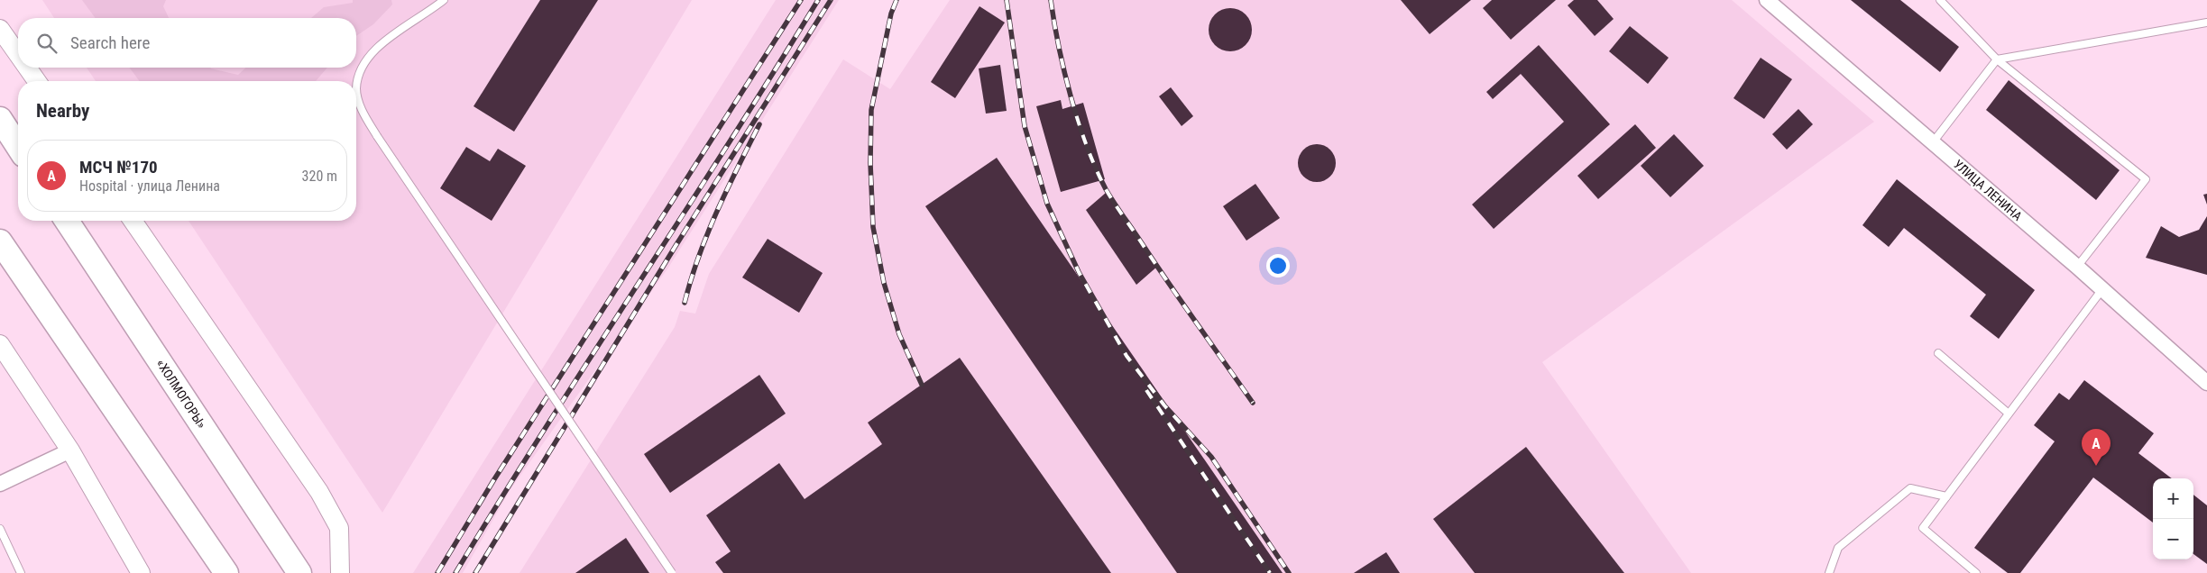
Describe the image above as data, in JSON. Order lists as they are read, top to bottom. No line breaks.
{"streets":{"highway":["«ХОЛМОГОРЫ»"],"street":["УЛИЦА ЛЕНИНА"]},"page":{"search":"Search here","heading":"Nearby","list":[{"mark":"A","name":"МСЧ №170","note":"Hospital · улица Ленина","value":"320 m"}],"pins":"A","map_buttons":["+","−"]}}
